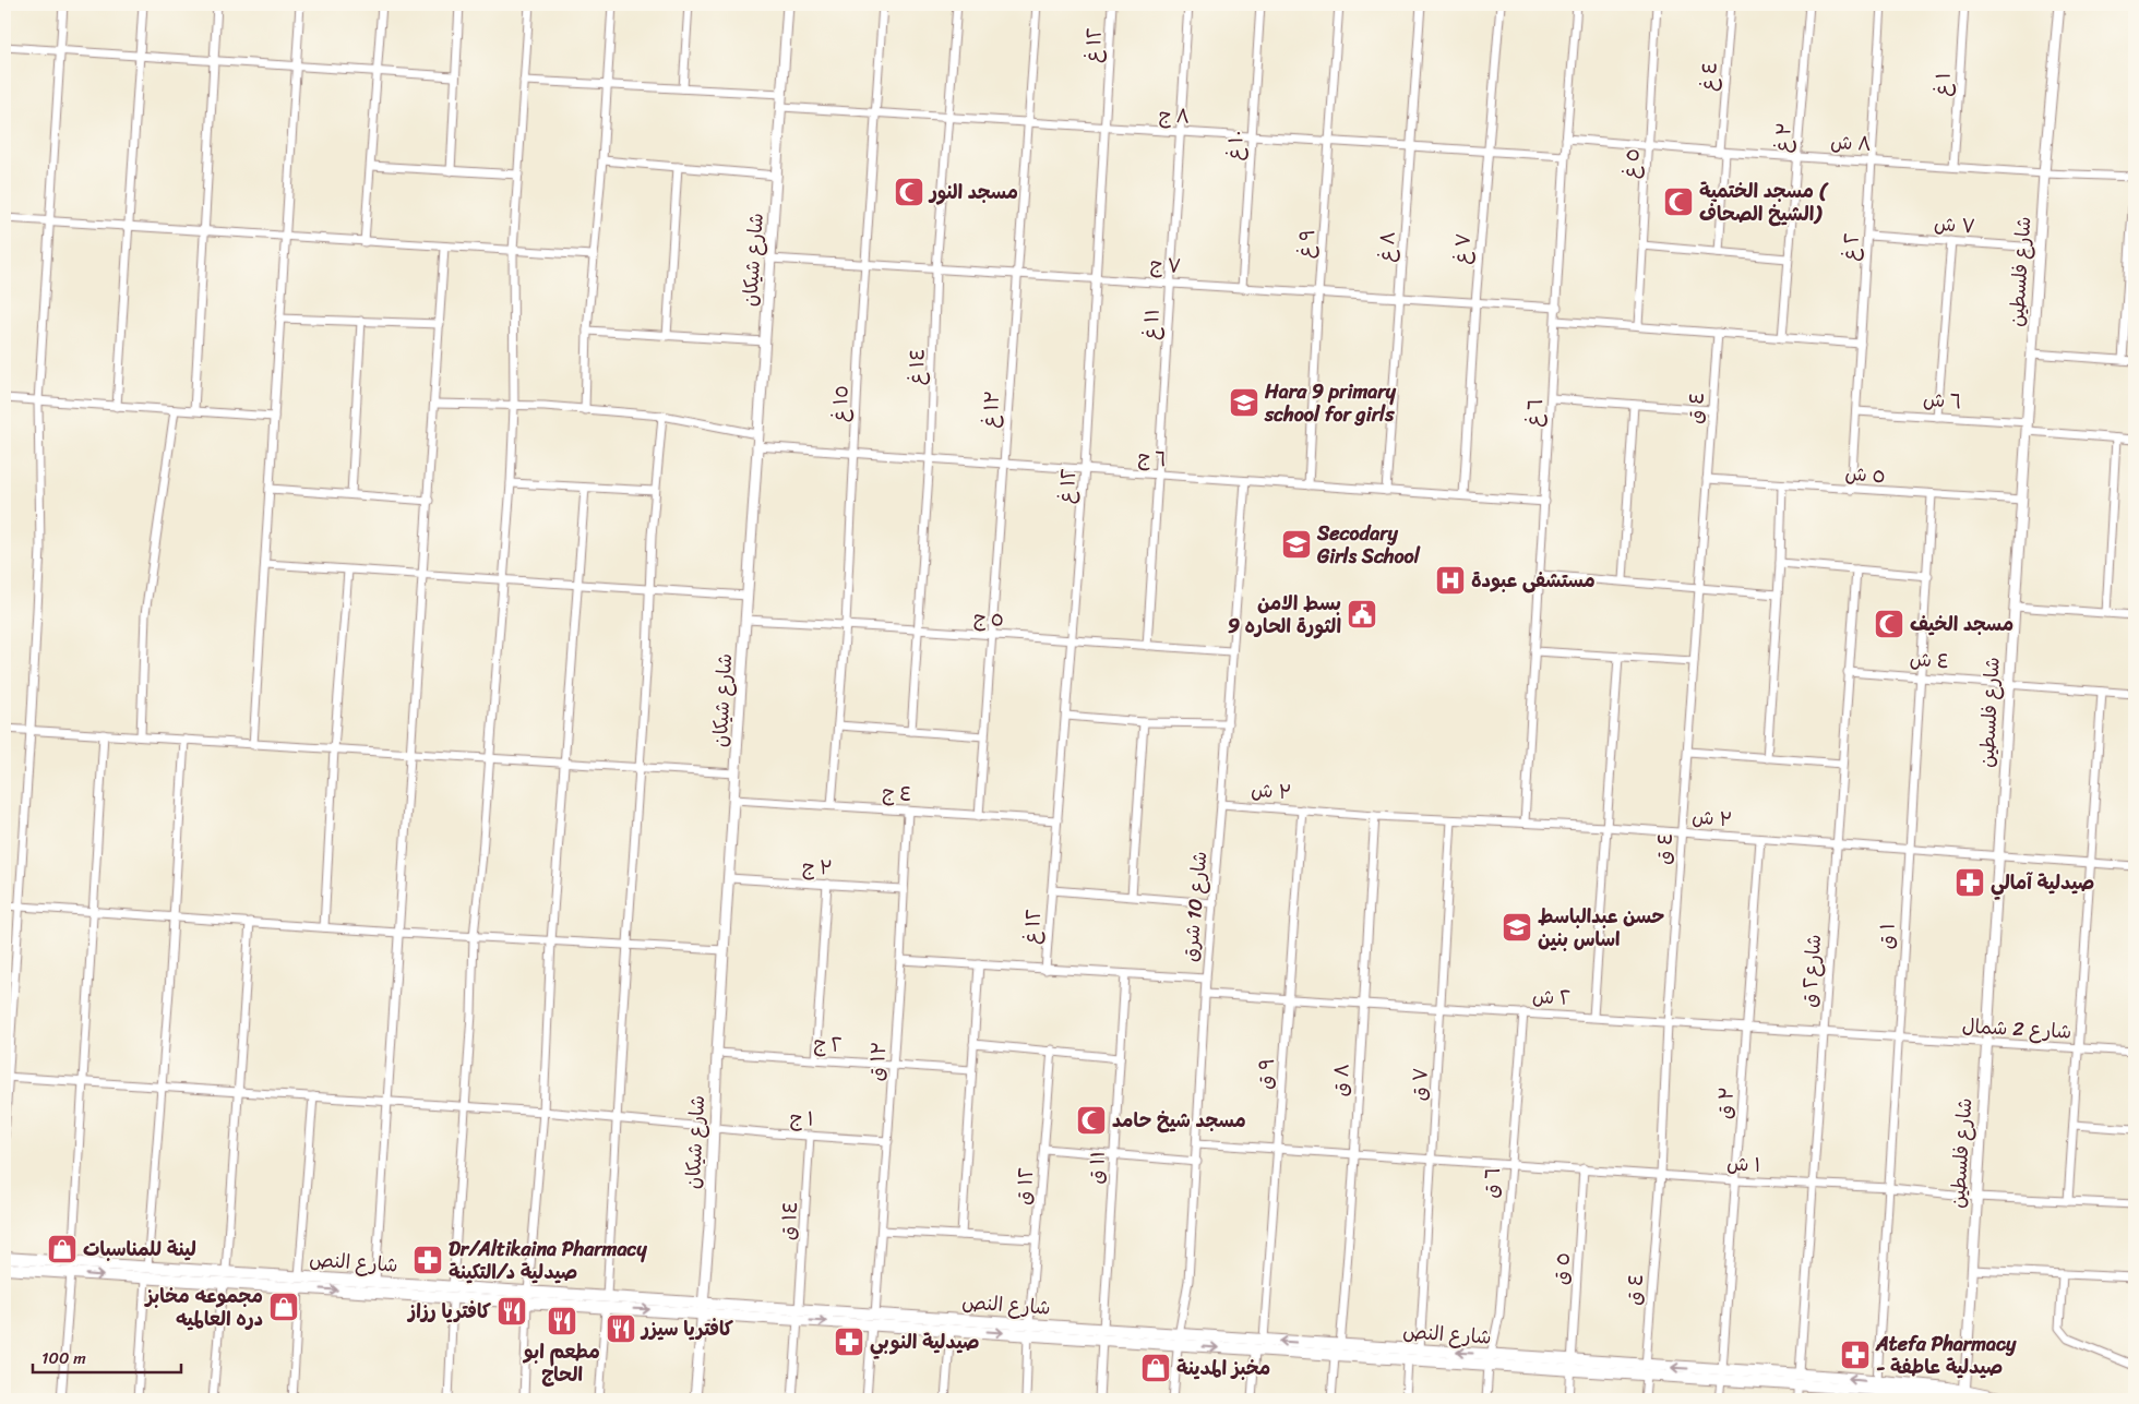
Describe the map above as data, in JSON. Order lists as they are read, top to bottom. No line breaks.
{"streets":{"main road":["شارع النص"],"street":["١٢ غ","٤ غ","١ غ","٨ ج","٣ غ","٨ ش","١٠ غ","٥ غ","٧ ش","٩ غ","٨ غ","٢ غ","٧ غ","شارع شيكان","٧ ج","شارع فلسطين","١١ غ","١٤ غ","٦ ش","١٥ غ","٤ ق","١٣ غ","٦ غ","٦ ج","٥ ش","٥ ج","٤ ش","٣ ش","٤ ج","٣ ج","شارع 10 شرق","١ ق","شارع٢ ق","٢ ش","شارع 2 شمال","٢ ج","١٣ ق","٩ ق","٨ ق","٧ ق","٣ ق","١ ج","١ ش","١١ ق","٦ ق","١٢ ق","١٤ ق","٥ ق"]},"crossings":[["١٢ غ","٨ ج"],["١٢ غ","٧ ج"],["١٢ غ","٦ ج"],["١٢ غ","٥ ج"],["١٢ غ","٤ ج"],["٤ غ","٨ ش"],["١ غ","٨ ش"],["٨ ج","١٠ غ"],["٨ ج","٩ غ"],["٨ ج","٨ غ"],["٨ ج","٧ غ"],["٨ ج","شارع شيكان"],["٨ ج","١١ غ"],["٨ ج","١٤ غ"],["٨ ج","١٥ غ"],["٨ ج","١٣ غ"],["٨ ج","٦ غ"],["٣ غ","٨ ش"],["٨ ش","٥ غ"],["٨ ش","٢ غ"],["٨ ش","شارع فلسطين"],["٨ ش","٦ غ"],["١٠ غ","٧ ج"],["٧ ش","٢ غ"],["٧ ش","شارع فلسطين"],["٩ غ","٧ ج"],["٩ غ","٦ ج"],["٨ غ","٧ ج"],["٨ غ","٦ ج"],["٢ غ","٦ ش"],["٢ غ","٥ ش"],["٧ غ","٧ ج"],["٧ غ","٦ ج"],["شارع شيكان","٧ ج"],["شارع شيكان","٦ ج"],["شارع شيكان","٥ ج"],["شارع شيكان","٤ ج"],["شارع شيكان","٣ ج"],["شارع شيكان","٢ ج"],["شارع شيكان","١ ج"],["شارع شيكان","شارع النص"],["٧ ج","١١ غ"],["٧ ج","١٤ غ"],["٧ ج","١٥ غ"],["٧ ج","١٣ غ"],["٧ ج","٦ غ"],["شارع فلسطين","٦ ش"],["شارع فلسطين","٥ ش"],["شارع فلسطين","٤ ش"],["شارع فلسطين","٣ ش"],["شارع فلسطين","شارع 2 شمال"],["شارع فلسطين","١ ش"],["شارع فلسطين","شارع النص"],["١١ غ","٦ ج"],["١١ غ","٥ ج"],["١٤ غ","٦ ج"],["١٤ غ","٥ ج"],["١٥ غ","٦ ج"],["١٥ غ","٥ ج"],["١٥ غ","٤ ج"],["٤ ق","٥ ش"],["٤ ق","٣ ش"],["٤ ق","٢ ش"],["٤ ق","١ ش"],["٤ ق","شارع النص"],["١٣ غ","٦ ج"],["١٣ غ","٥ ج"],["١٣ غ","٤ ج"],["٦ غ","٦ ج"],["٦ غ","٣ ش"],["٦ ج","شارع 10 شرق"],["٥ ش","١ ق"],["٥ ج","شارع 10 شرق"],["٤ ش","١ ق"],["٤ ش","شارع٢ ق"],["٣ ش","شارع 10 شرق"],["٣ ش","١ ق"],["٣ ش","شارع٢ ق"],["٣ ش","٩ ق"],["٣ ش","٨ ق"],["٣ ش","٧ ق"],["٣ ش","٣ ق"],["٤ ج","١٣ ق"],["٣ ج","١٣ ق"],["شارع 10 شرق","٢ ش"],["شارع 10 شرق","١ ش"],["شارع 10 شرق","شارع النص"],["١ ق","٢ ش"],["١ ق","شارع 2 شمال"],["١ ق","١ ش"],["١ ق","شارع النص"],["شارع٢ ق","٢ ش"],["شارع٢ ق","١ ش"],["شارع٢ ق","شارع النص"],["٢ ش","شارع 2 شمال"],["٢ ش","٩ ق"],["٢ ش","٨ ق"],["٢ ش","٧ ق"],["٢ ش","٣ ق"],["٢ ش","٦ ق"],["٢ ج","١٣ ق"],["١٣ ق","١ ج"],["١٣ ق","شارع النص"],["٩ ق","١ ش"],["٩ ق","شارع النص"],["٨ ق","١ ش"],["٨ ق","شارع النص"],["٧ ق","١ ش"],["٧ ق","شارع النص"],["٣ ق","١ ش"],["٣ ق","شارع النص"],["١ ج","١٤ ق"],["١ ش","٦ ق"],["١ ش","٥ ق"],["١١ ق","شارع النص"],["٦ ق","شارع النص"],["١٢ ق","شارع النص"],["١٤ ق","شارع النص"],["شارع النص","٥ ق"]],"places":{"mosque":["مسجد النور","مسجد الختمية ( الشيخ الصحاف)","مسجد الخيف","مسجد شيخ حامد"],"school or university":["Hara 9 primary school for girls","Secodary Girls School","حسن عبدالباسط اساس بنين"],"hospital":["مستشفى عبودة"],"public building":["بسط الامن الثورة الحاره 9"],"pharmacy":["صيدلية آمالي","Dr/Altikaina Pharmacy صيدلية د/التكينة","صيدلية النوبي","Atefa Pharmacy - صيدلية عاطفة"],"shop":["لينة للمناسبات","مجموعه مخابز دره العالميه","مخبز المدينة"],"restaurant":["كافتريا رزاز","مطعم ابو الحاج","كافتريا سيزر"]},"scale_bar":"100 m"}
